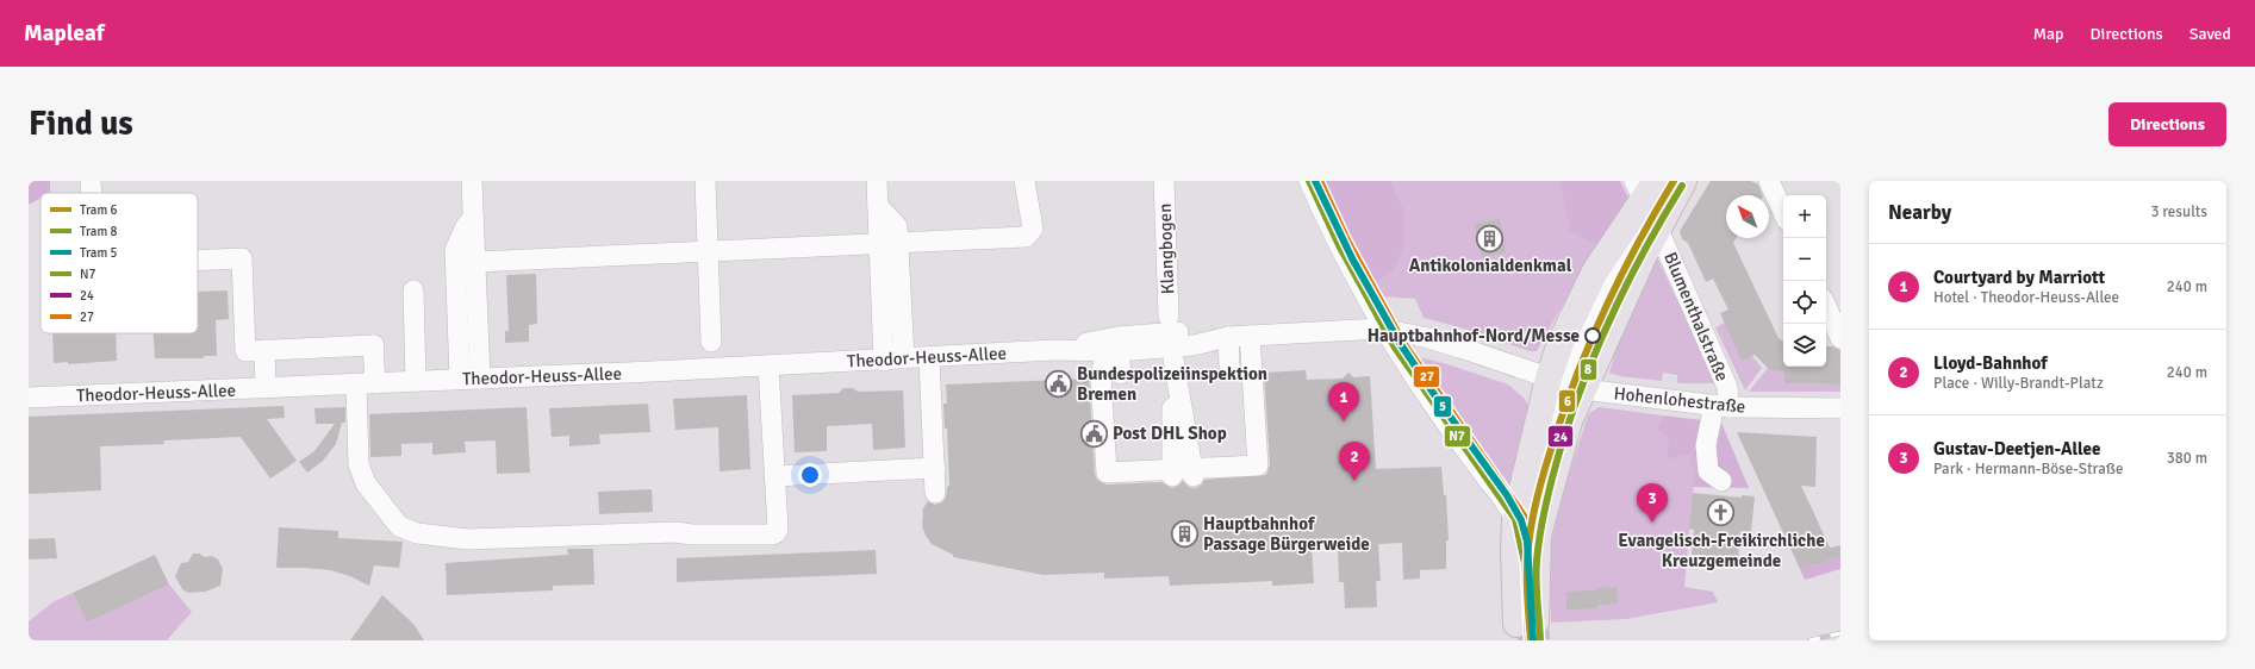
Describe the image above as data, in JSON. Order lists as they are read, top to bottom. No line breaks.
{"streets":{"street":["Klangbogen","Blumenthalstraße","Theodor-Heuss-Allee","Hohenlohestraße"]},"crossings":[["Blumenthalstraße","Hohenlohestraße"],["Theodor-Heuss-Allee","Hohenlohestraße"]],"places":{"building":["Antikolonialdenkmal","Hauptbahnhof Passage Bürgerweide"],"other":["Hauptbahnhof-Nord/Messe"],"public building":["Bundespolizeiinspektion Bremen","Post DHL Shop"],"church":["Evangelisch-Freikirchliche Kreuzgemeinde"]},"lines":["tram line 6","tram line 5","transit line N7","transit line 27","tram line 8","transit line 24"],"legend":["Tram 6","Tram 8","Tram 5","N7","24","27"],"north":"top left","page":{"header":"Mapleaf","nav":["Map","Directions","Saved"],"buttons":"Directions","title":"Find us","heading":["Nearby","3 results"],"map_buttons":["+","−"],"list":[{"mark":"1","name":"Courtyard by Marriott","note":"Hotel · Theodor-Heuss-Allee","value":"240 m"},{"mark":"2","name":"Lloyd-Bahnhof","note":"Place · Willy-Brandt-Platz","value":"240 m"},{"mark":"3","name":"Gustav-Deetjen-Allee","note":"Park · Hermann-Böse-Straße","value":"380 m"}],"pins":["1","2","3"]}}
